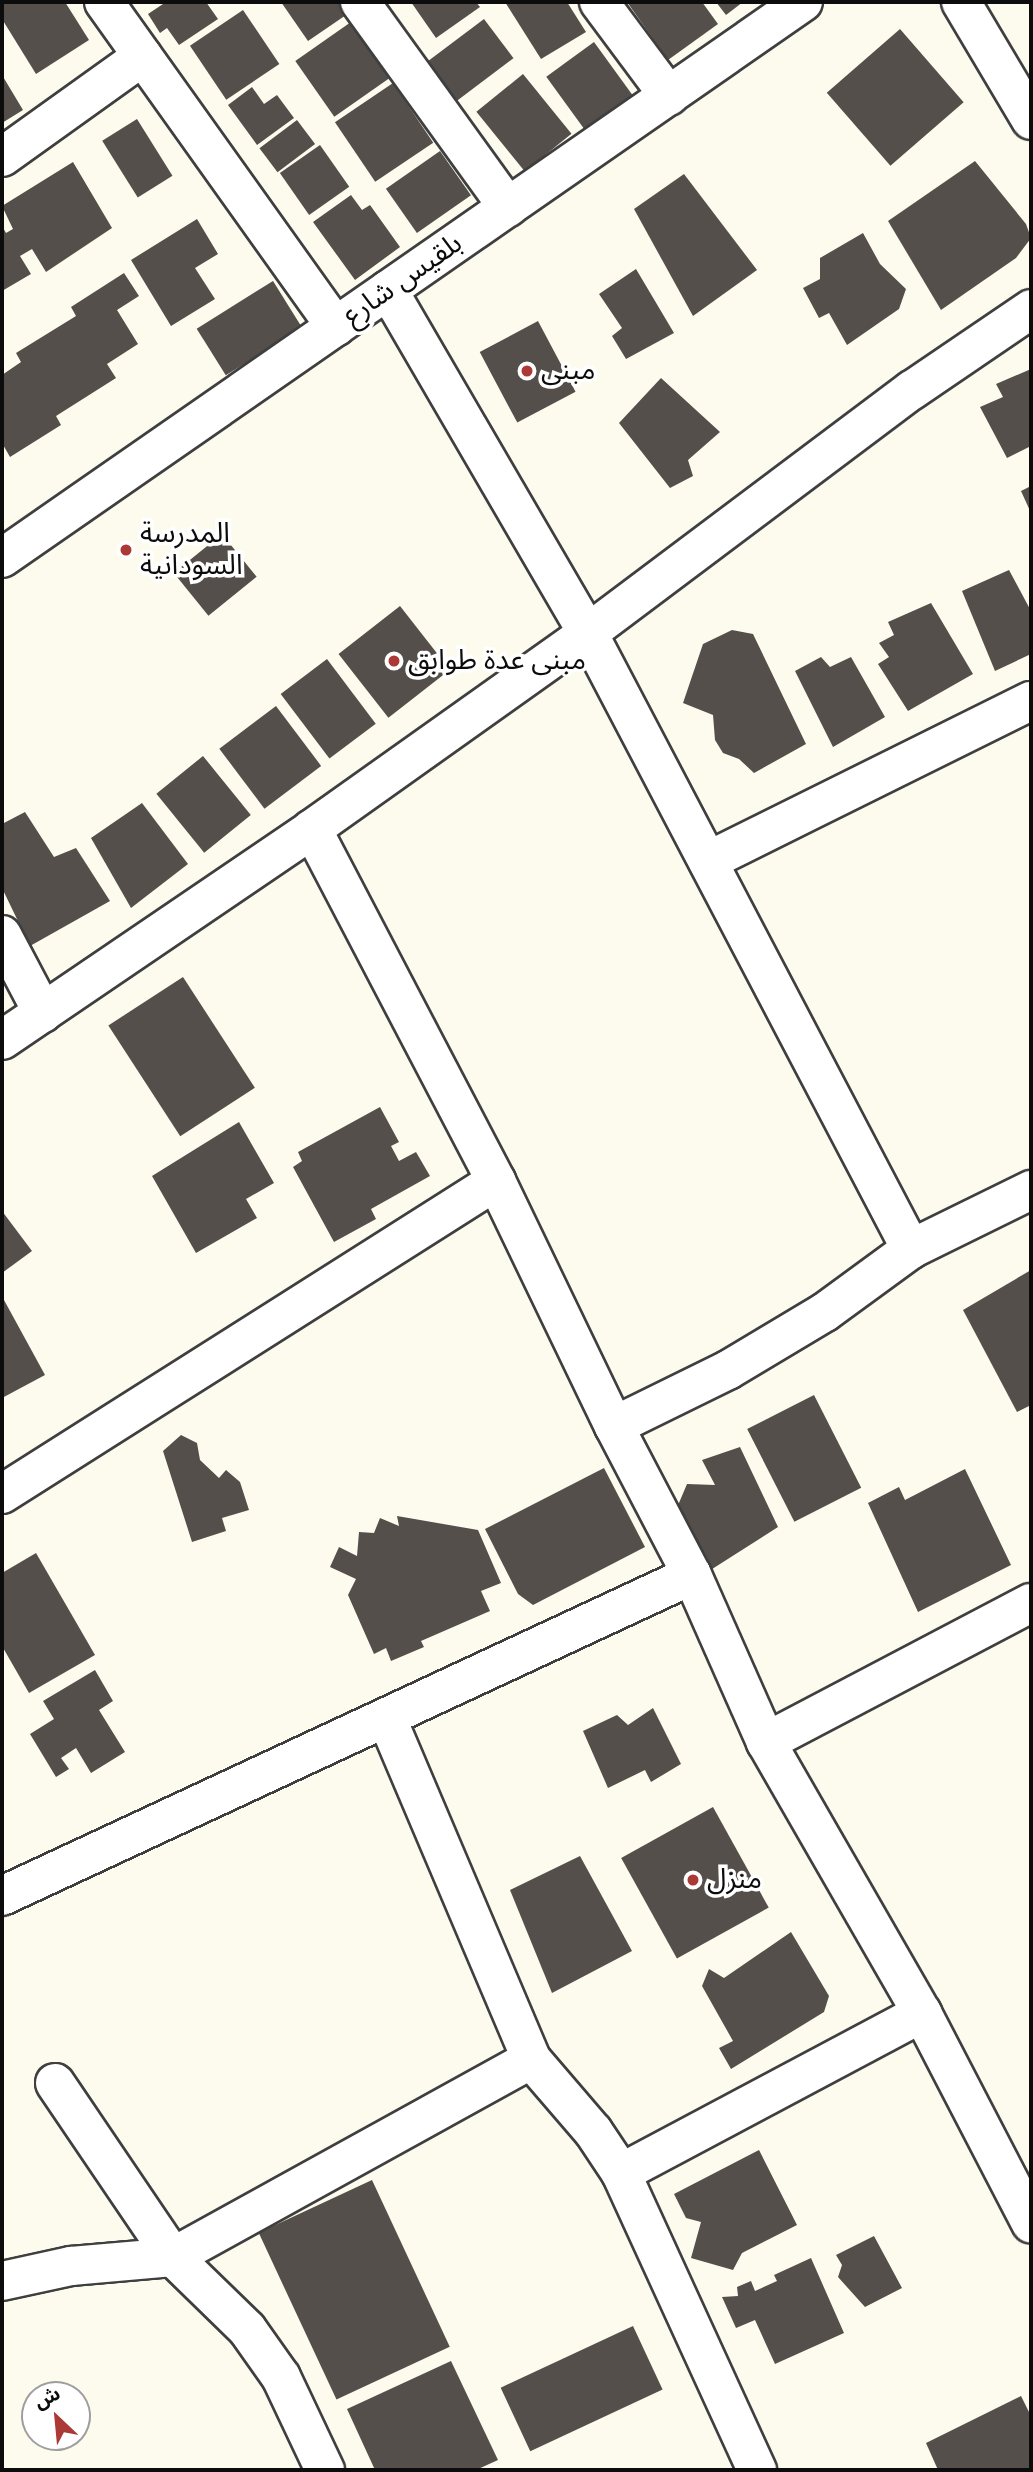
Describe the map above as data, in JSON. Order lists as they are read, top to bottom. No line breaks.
{"streets":{"street":["بلقيس شارع"]},"places":["مبنى","المدرسة السودانية","مبنى عدة طوابق","منزل"],"north":"top left"}
